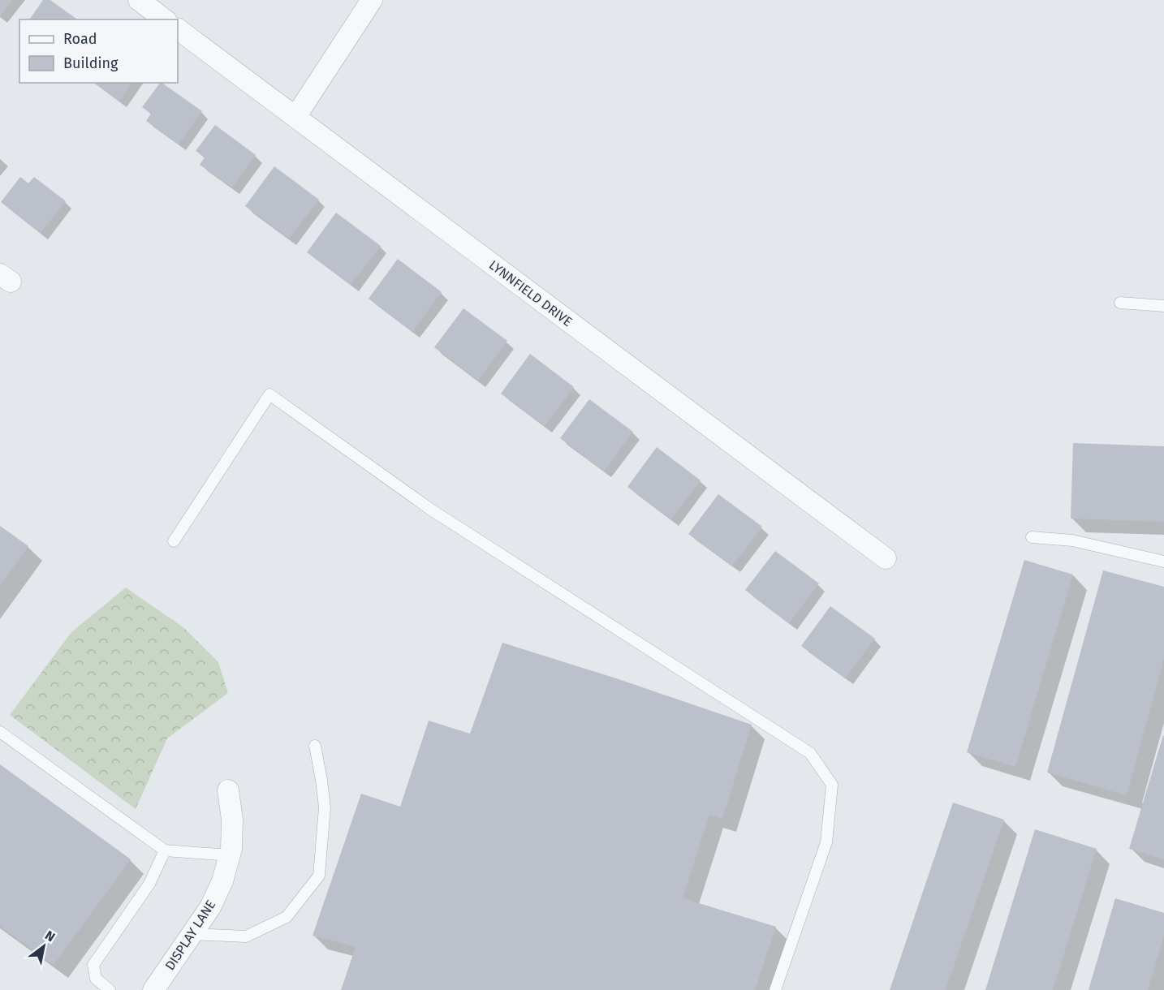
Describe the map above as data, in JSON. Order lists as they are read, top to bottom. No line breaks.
{"streets":{"street":["LYNNFIELD DRIVE","DISPLAY LANE"]},"legend":["Road","Building"],"north":"top right"}
